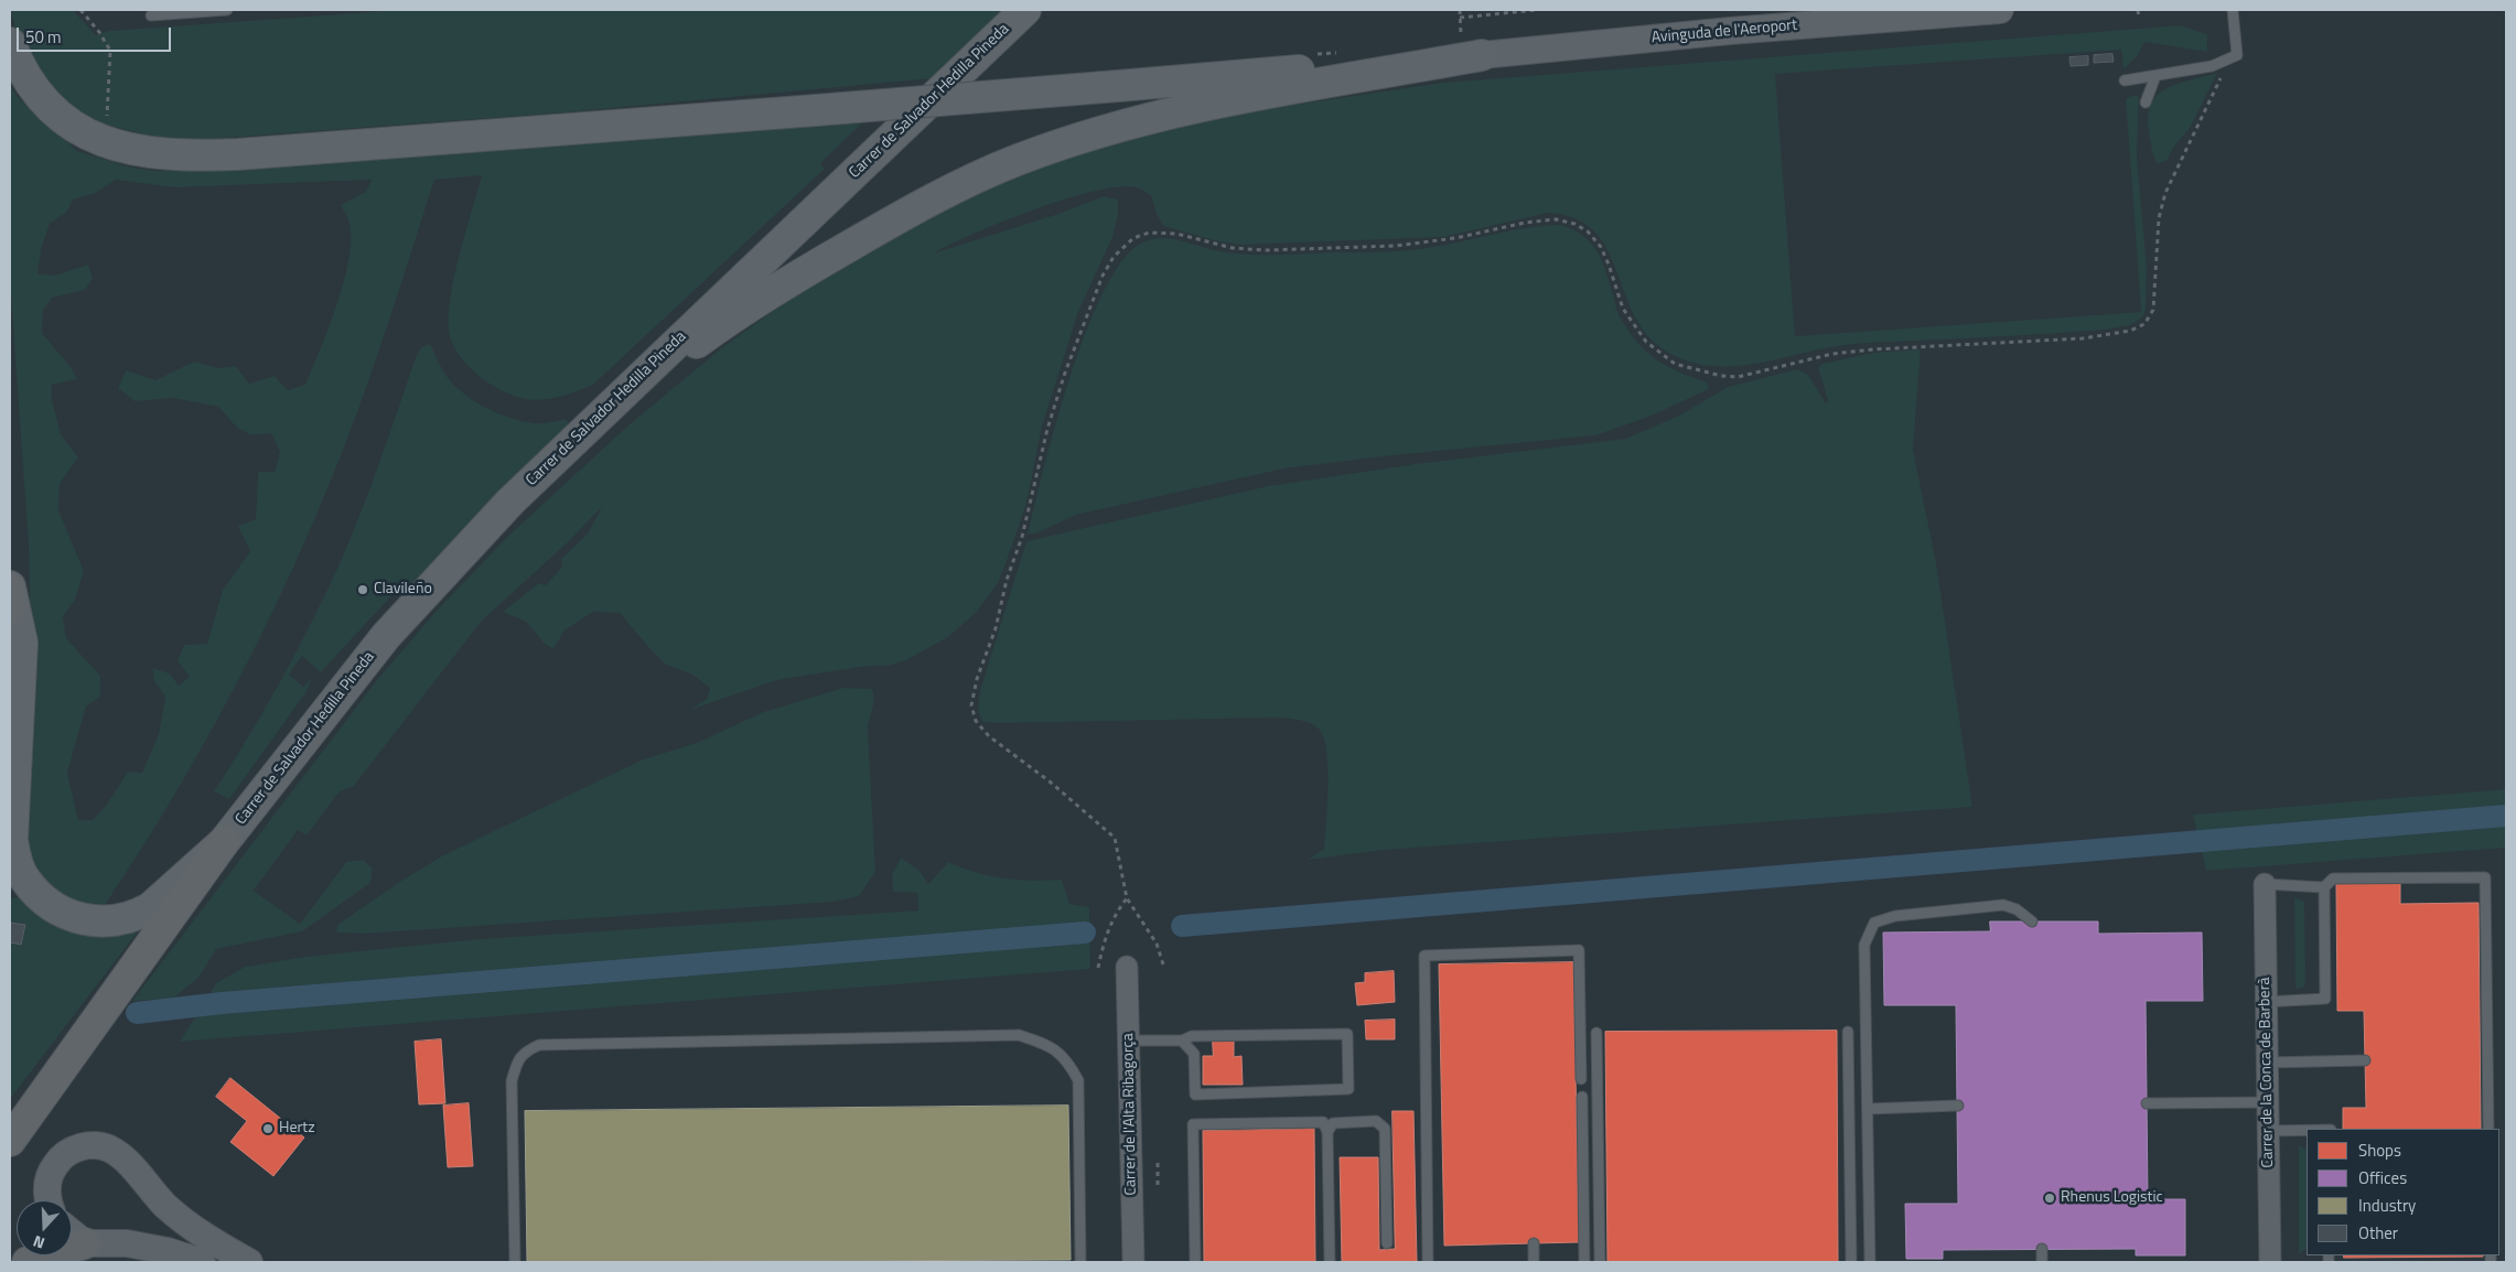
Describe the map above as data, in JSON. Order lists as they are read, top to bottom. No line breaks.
{"streets":{"main road":["Carrer de Salvador Hedilla Pineda"],"street":["Avinguda de l'Aeroport","Carrer de la Conca de Barberà","Carrer de l'Alta Ribagorça"]},"places":["Clavileño","Hertz","Rhenus Logistic"],"legend":["Shops","Offices","Industry","Other"],"scale_bar":"50 m","north":"bottom"}
